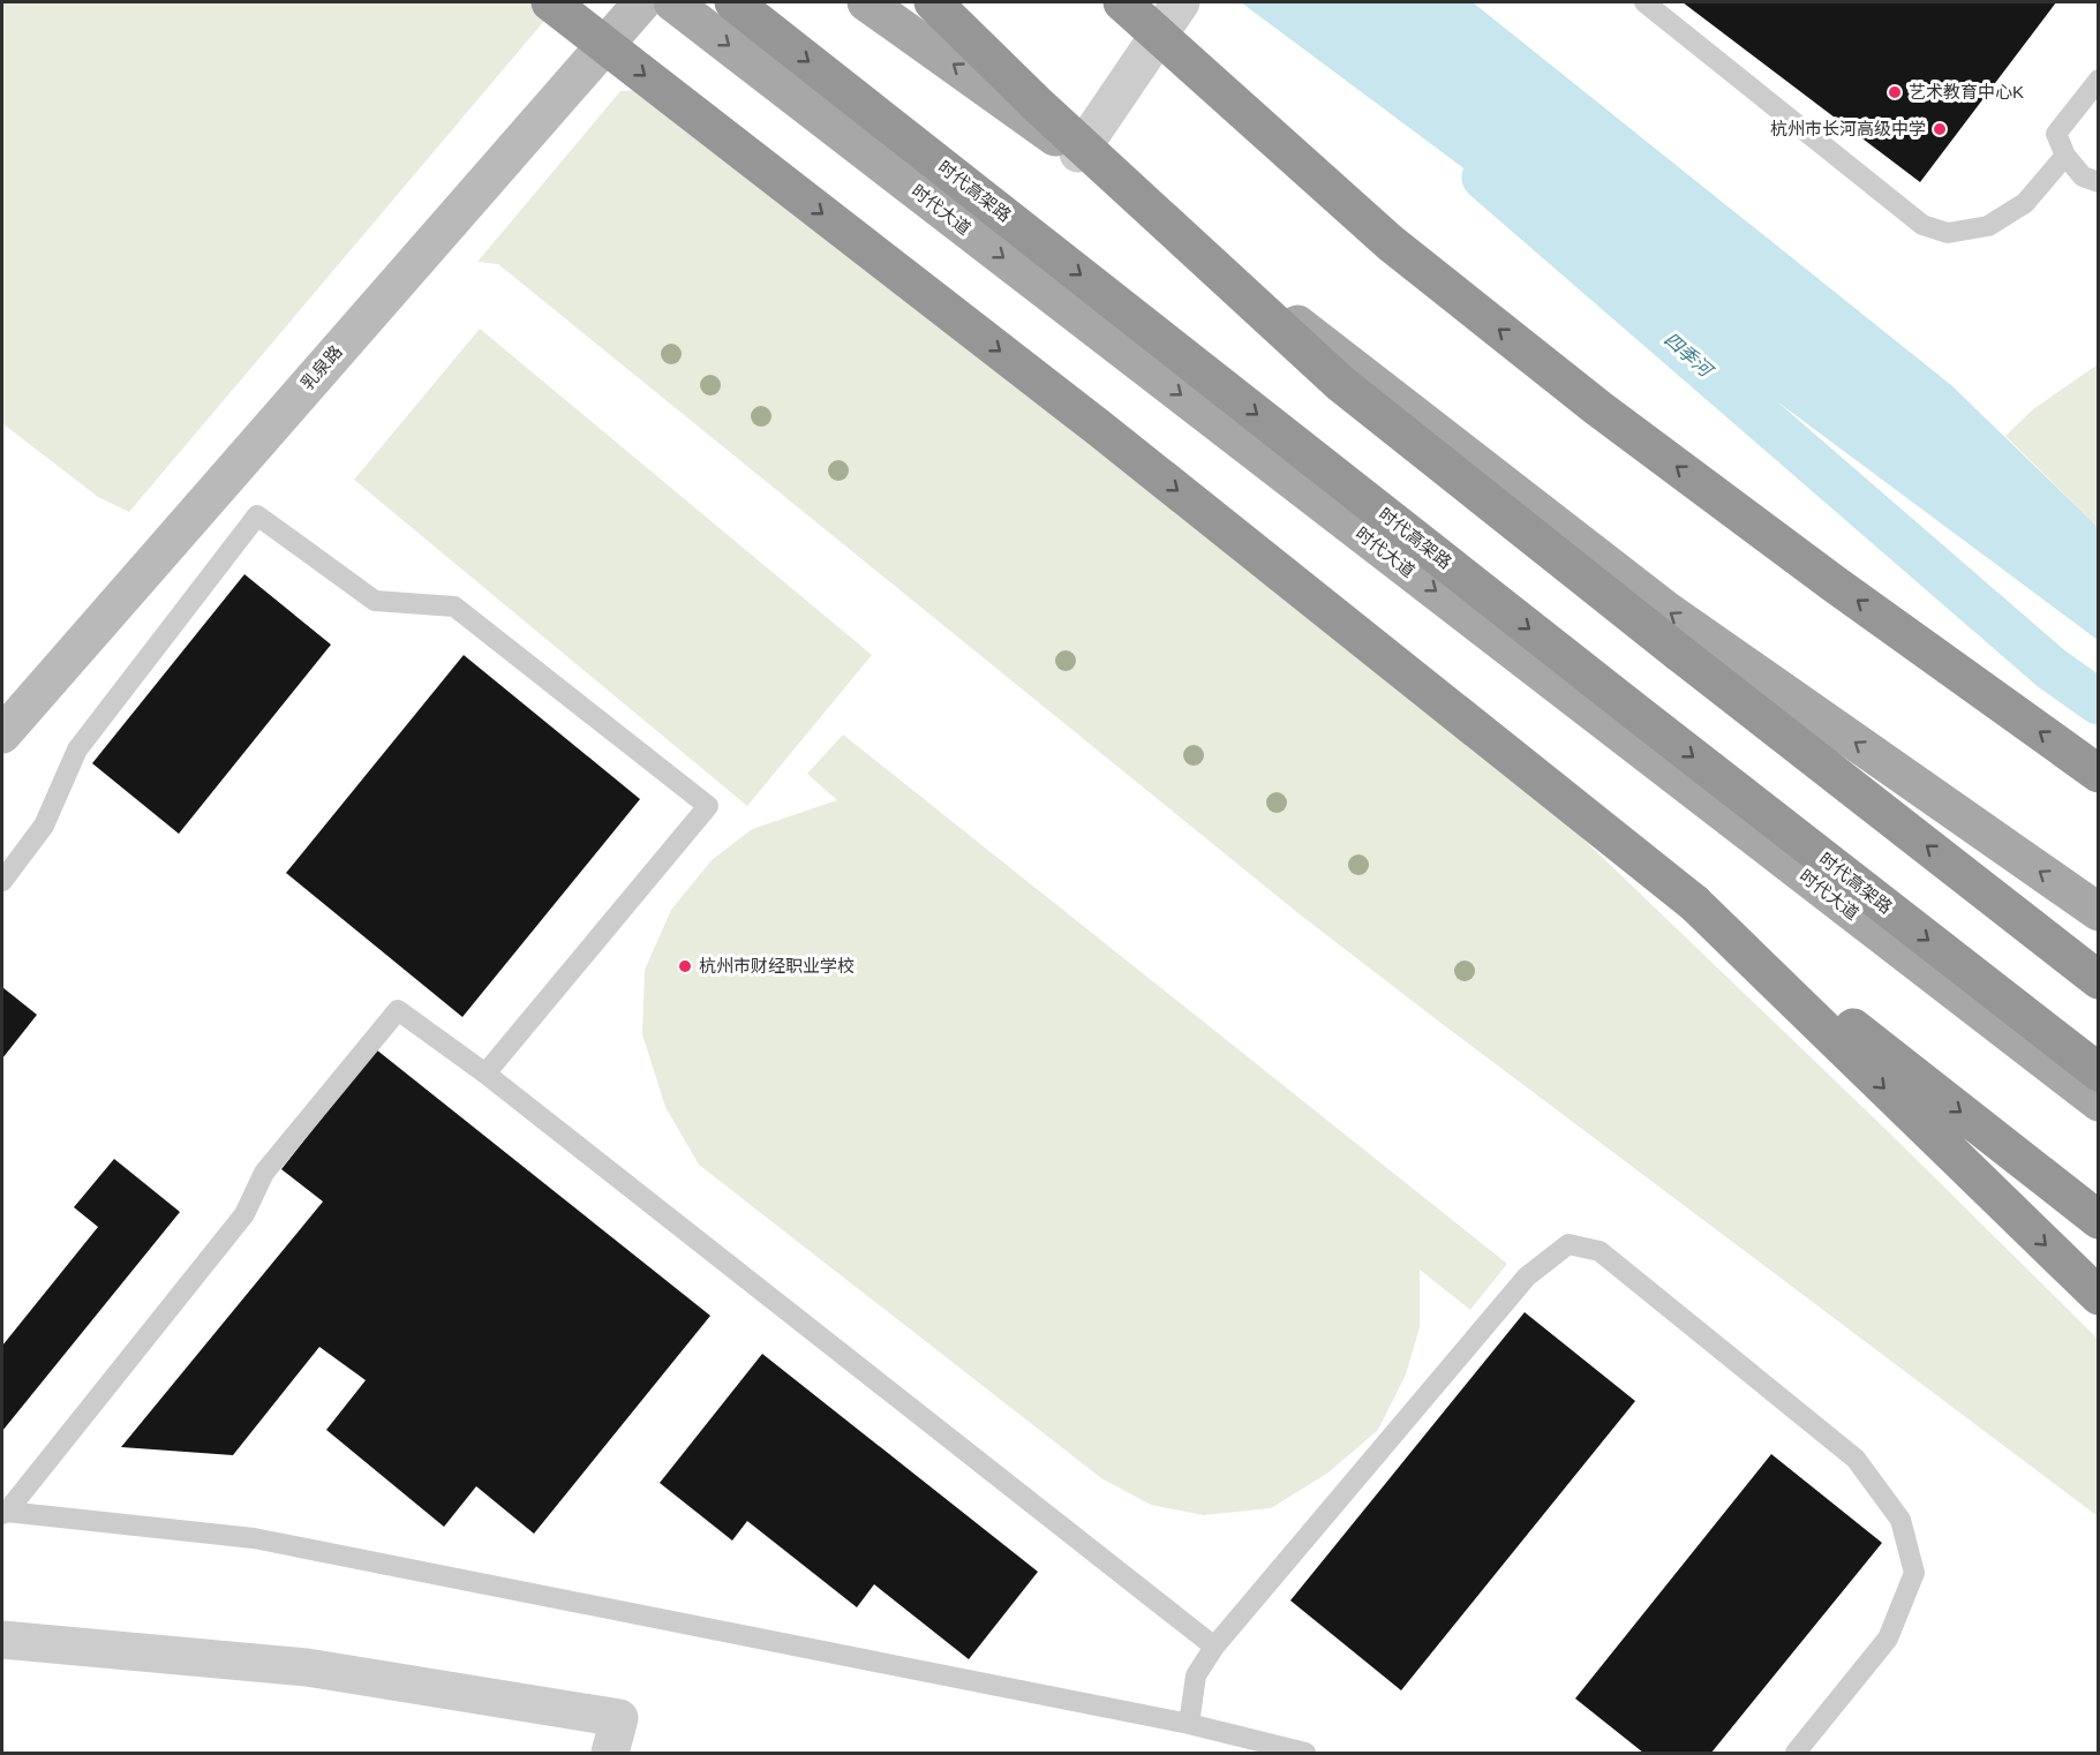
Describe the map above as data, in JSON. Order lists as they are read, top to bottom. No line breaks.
{"streets":{"highway":["时代高架路"],"main road":["时代大道"],"street":["乳泉路"]},"water":["四季河"],"places":["艺术教育中心K","杭州市长河高级中学","杭州市财经职业学校"]}
